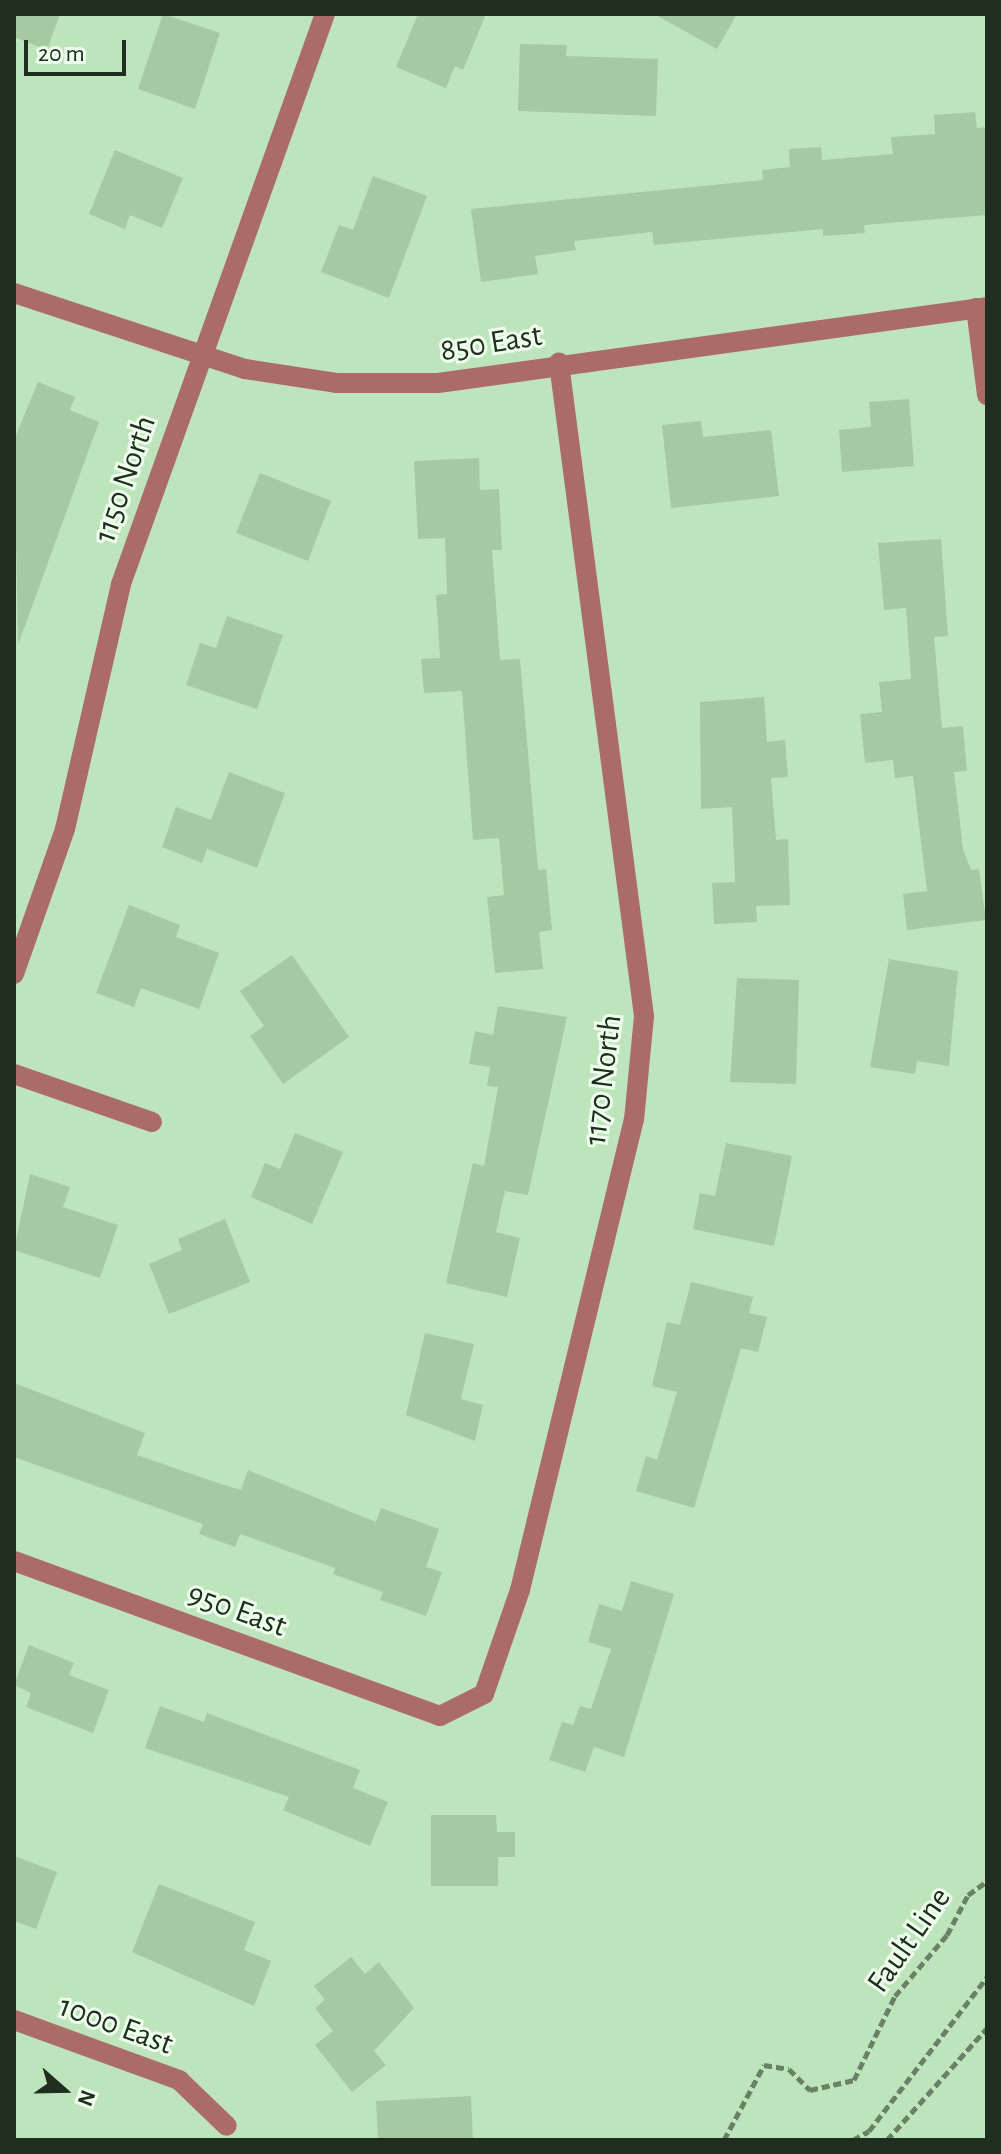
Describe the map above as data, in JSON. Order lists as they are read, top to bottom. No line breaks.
{"streets":{"street":["850 East","1150 North","1170 North","950 East","1000 East"],"path":["Fault Line"]},"crossings":[["850 East","1150 North"],["850 East","1170 North"],["1170 North","950 East"]],"scale_bar":"20 m","north":"right"}
